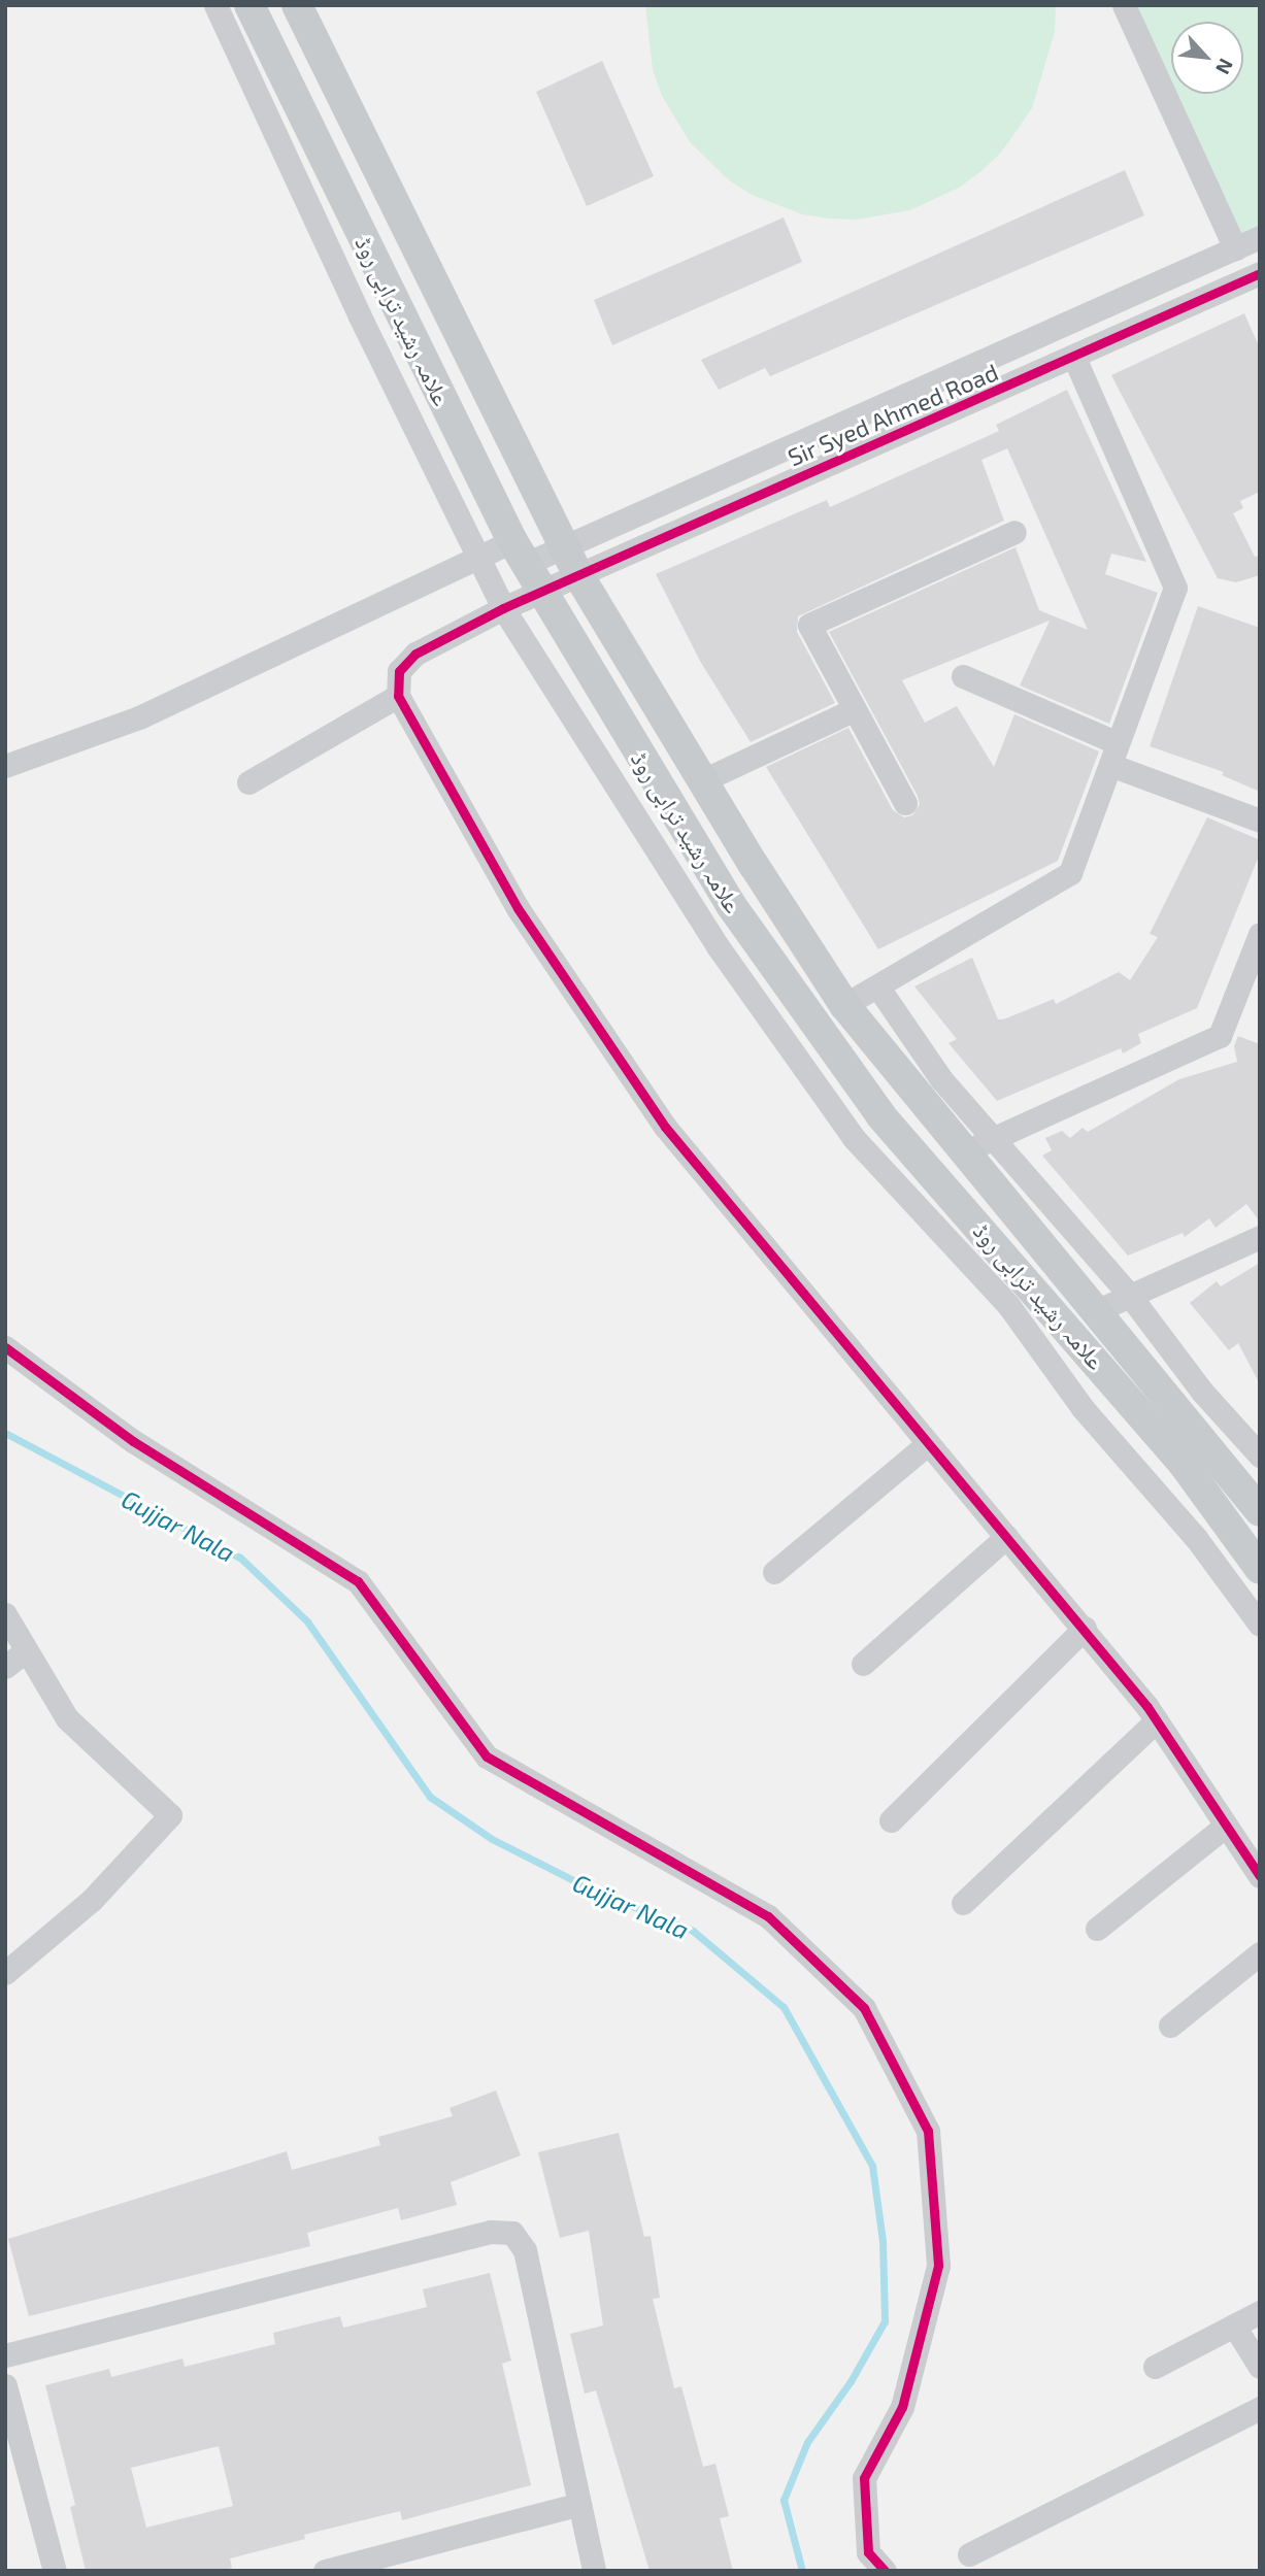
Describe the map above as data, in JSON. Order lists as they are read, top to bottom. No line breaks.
{"streets":{"main road":["علامہ رشید ترابی روڈ"],"street":["Sir Syed Ahmed Road"]},"crossings":[["علامہ رشید ترابی روڈ","Sir Syed Ahmed Road"]],"water":["Gujjar Nala"],"north":"bottom right"}
